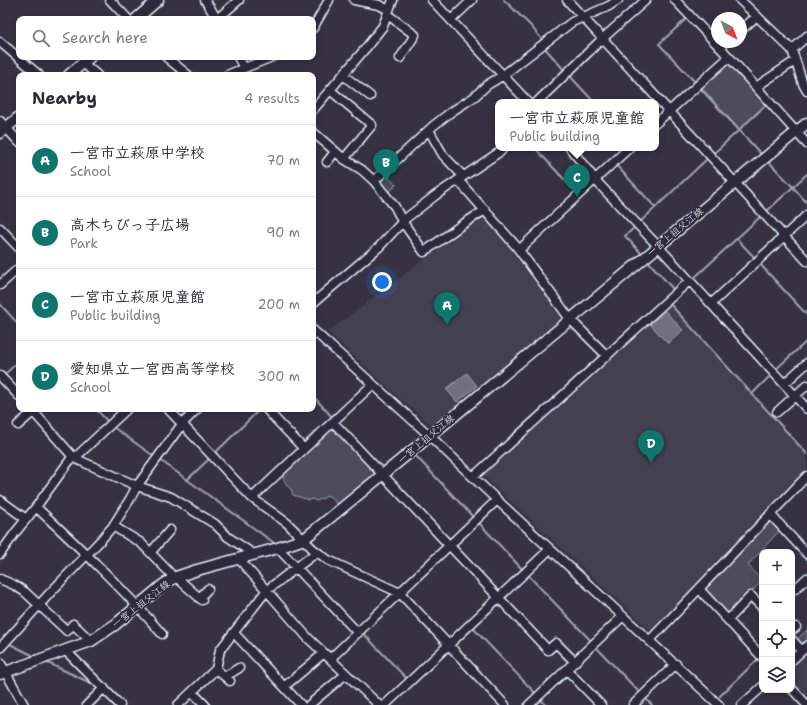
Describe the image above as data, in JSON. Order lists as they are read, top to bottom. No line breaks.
{"streets":{"main road":["一宮上祖父江線"]},"north":"bottom right","page":{"search":"Search here","heading":["Nearby","4 results"],"popup":["一宮市立萩原児童館","Public building"],"list":[{"mark":"A","name":"一宮市立萩原中学校","note":"School","value":"70 m"},{"mark":"B","name":"高木ちびっ子広場","note":"Park","value":"90 m"},{"mark":"C","name":"一宮市立萩原児童館","note":"Public building","value":"200 m"},{"mark":"D","name":"愛知県立一宮西高等学校","note":"School","value":"300 m"}],"pins":["B","C","A","D"],"map_buttons":["+","−"]}}
